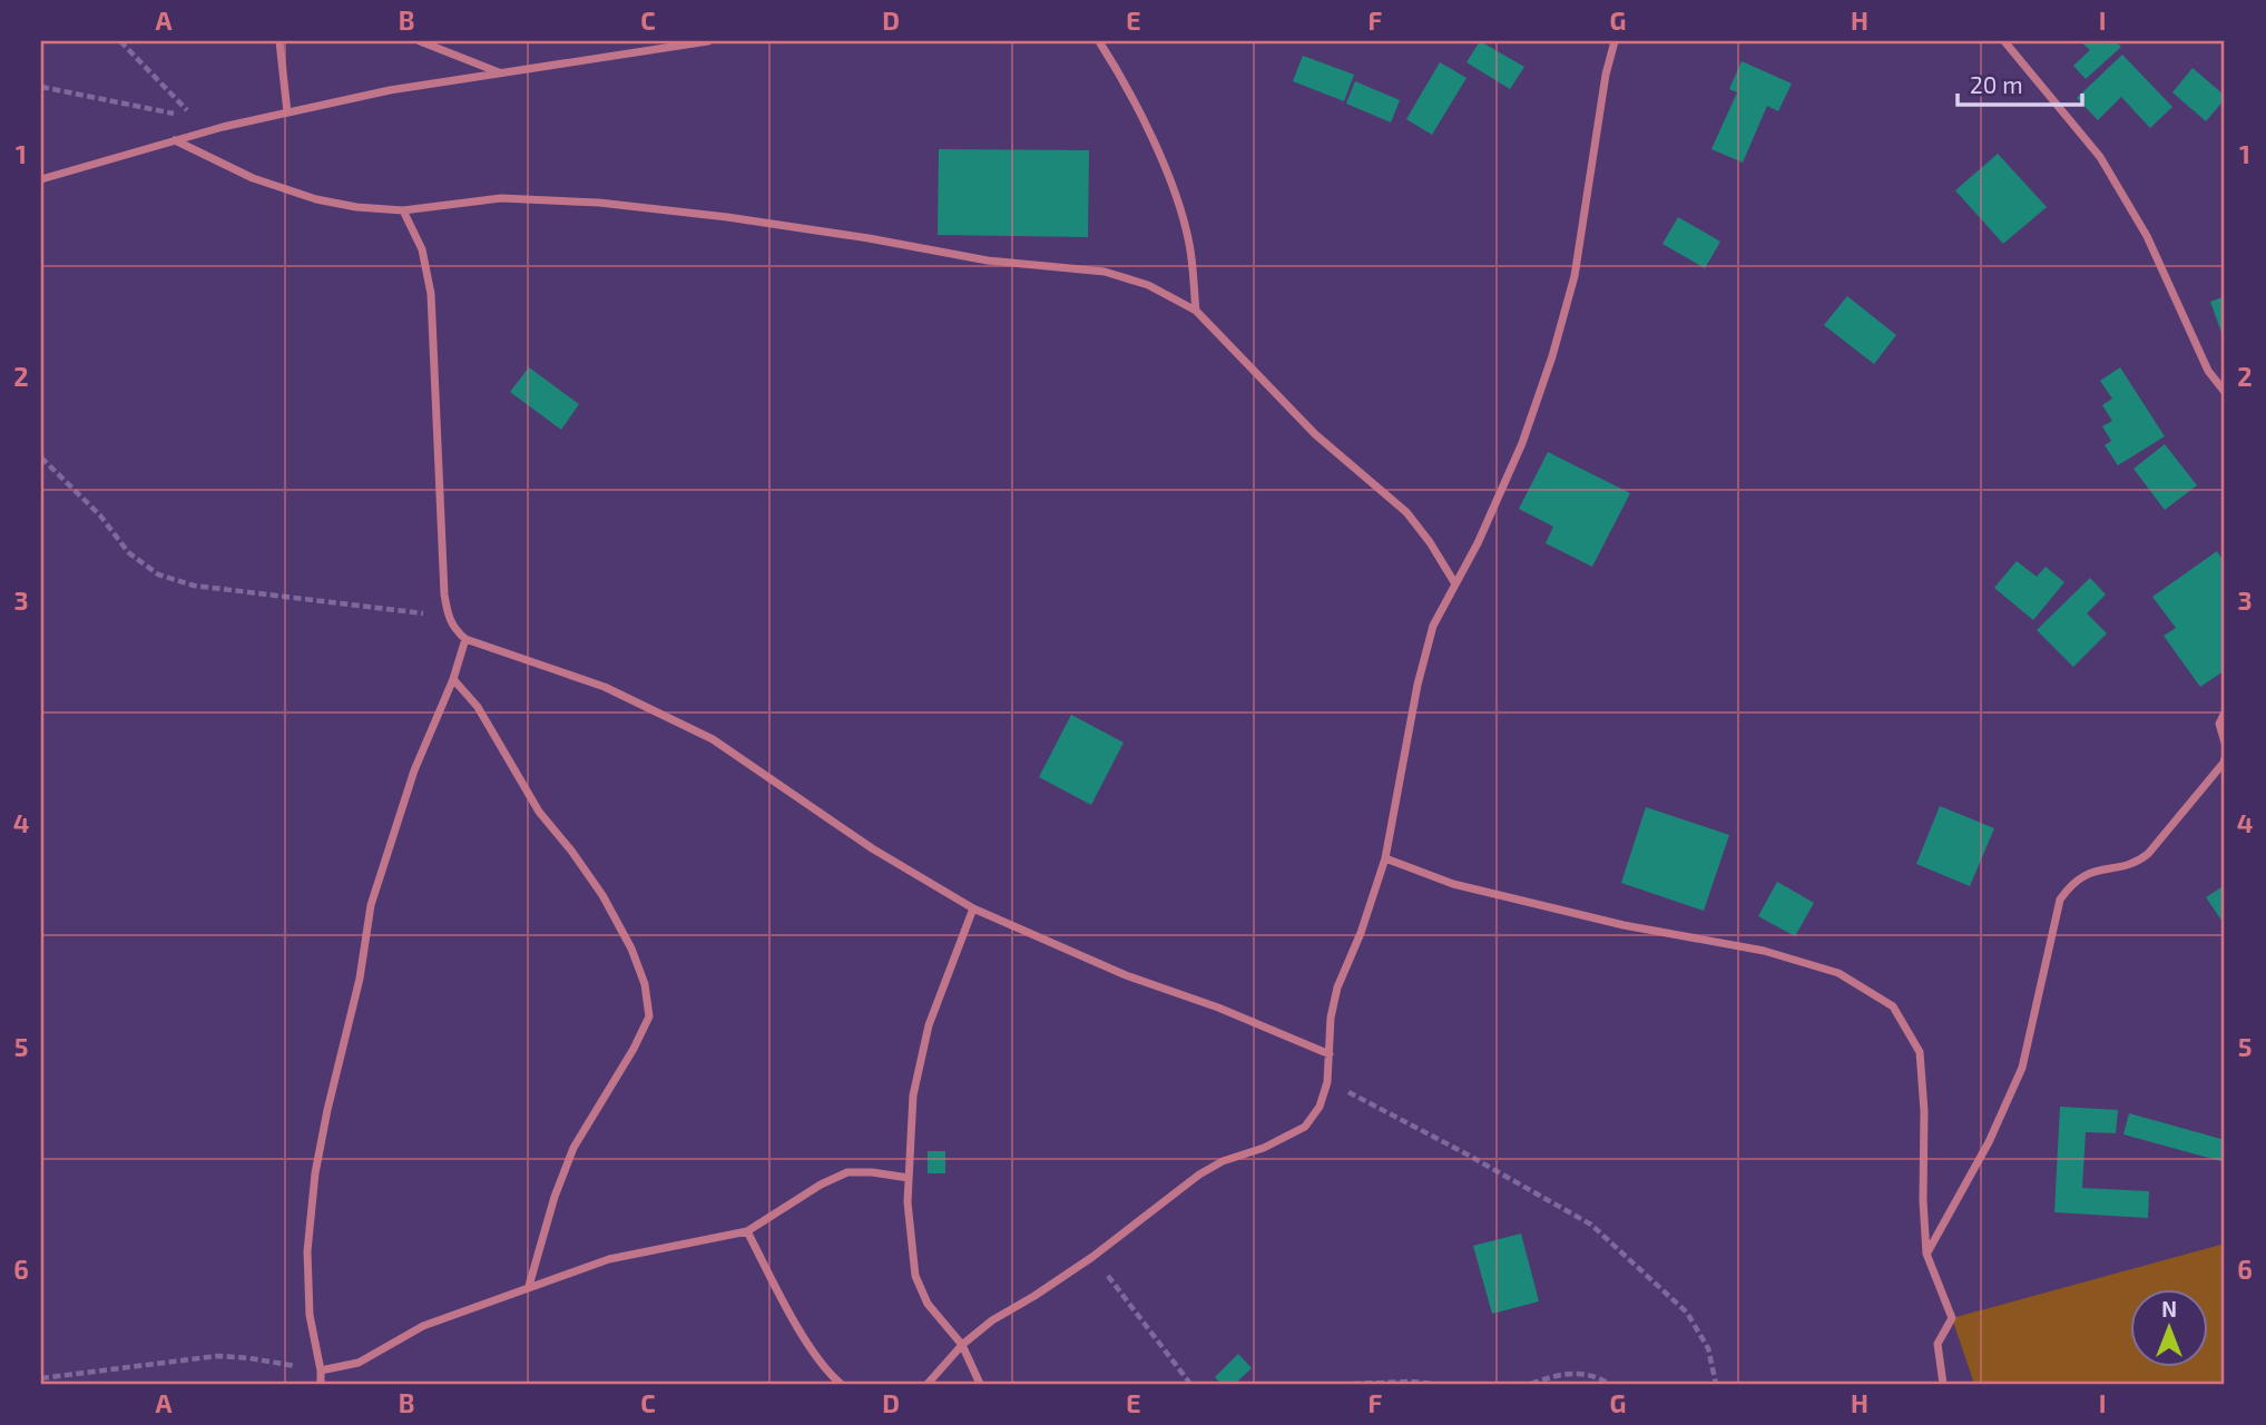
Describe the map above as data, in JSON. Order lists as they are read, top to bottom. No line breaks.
{"scale_bar":"20 m","north":"top","grid":{"columns":["A","B","C","D","E","F","G","H","I"],"rows":["1","2","3","4","5","6"]}}
